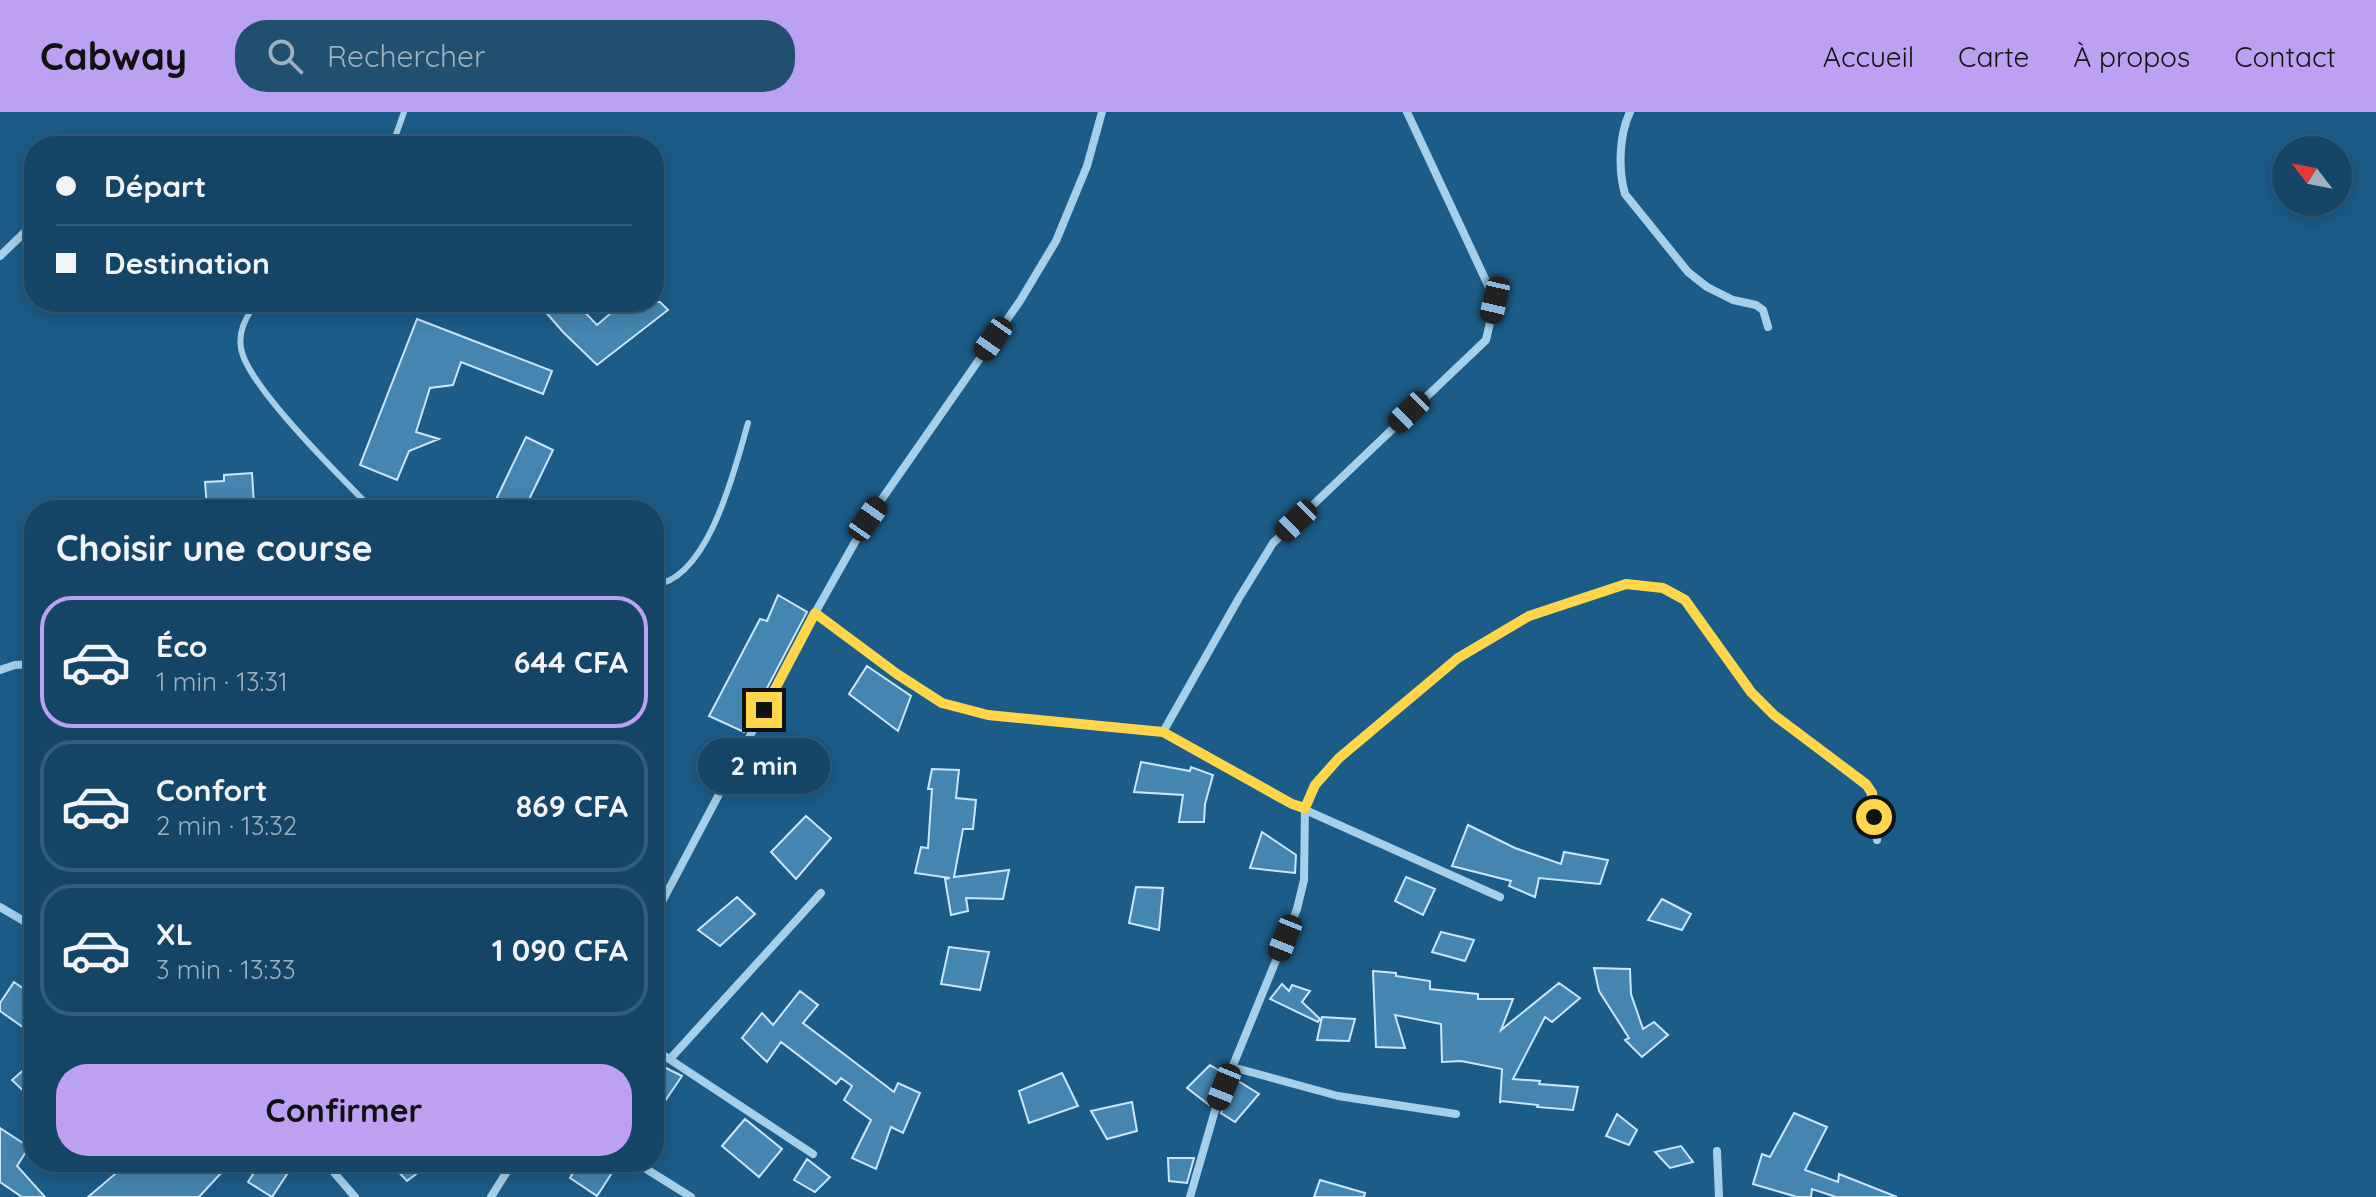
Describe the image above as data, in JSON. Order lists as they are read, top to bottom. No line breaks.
{"north":"top left","page":{"header":"Cabway","search":"Rechercher","nav":["Accueil","Carte","À propos","Contact"],"banner":["Départ","Destination"],"heading":"Choisir une course","list":[{"name":"Éco","note":"1 min · 13:31","value":"644 CFA"},{"name":"Confort","note":"2 min · 13:32","value":"869 CFA"},{"name":"XL","note":"3 min · 13:33","value":"1 090 CFA"}],"bubble":"2 min","buttons":"Confirmer"}}
